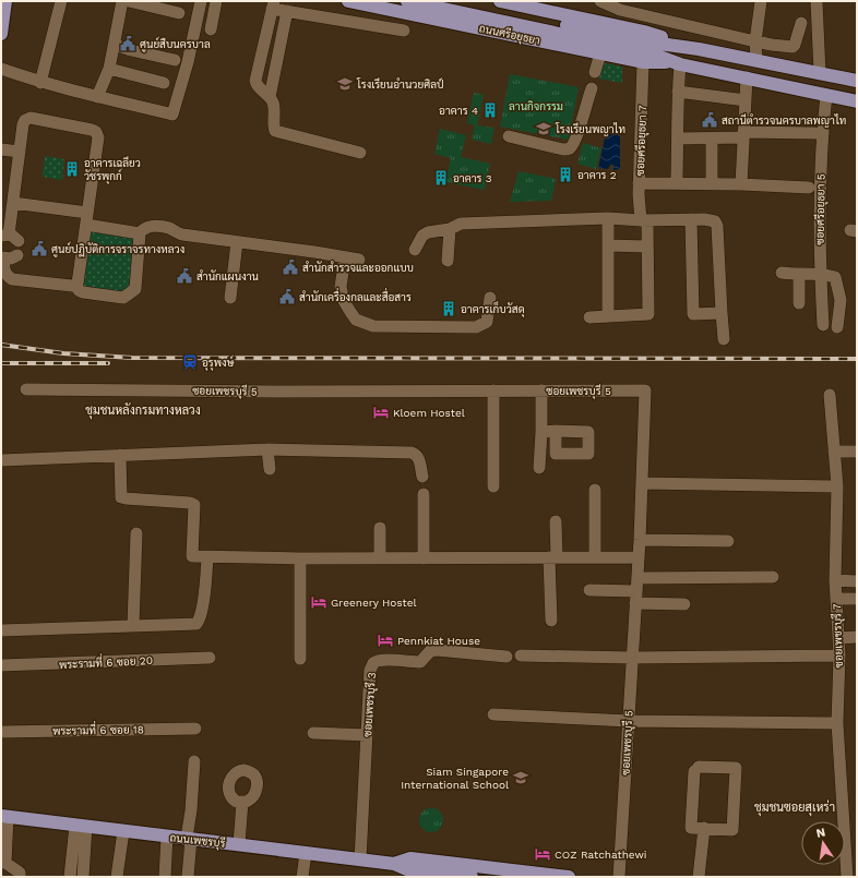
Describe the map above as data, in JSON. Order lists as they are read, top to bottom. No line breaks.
{"streets":{"main road":["ถนนศรีอยุธยา","ถนนเพชรบุรี"],"street":["ซอยศรีอยุธยา 7","ซอยศรีอยุธยา 5","ซอยเพชรบุรี 5","ซอยเพชรบุรี 7","พระรามที่ 6 ซอย 20","ซอยเพชรบุรี 3","พระรามที่ 6 ซอย 18"]},"crossings":[["ถนนศรีอยุธยา","ซอยศรีอยุธยา 7"],["ถนนศรีอยุธยา","ซอยศรีอยุธยา 5"],["ซอยเพชรบุรี 3","ถนนเพชรบุรี"]],"districts":["ชุมชนหลังกรมทางหลวง","ชุมชนซอยสุเหร่า"],"parks":["ลานกิจกรรม"],"places":{"public building":["ศูนย์สืบนครบาล","สถานีตำรวจนครบาลพญาไท","ศูนย์ปฏิบัติการจราจรทางหลวง","สำนักสำรวจและออกแบบ","สำนักแผนงาน","สำนักเครื่องกลและสื่อสาร"],"school or university":["โรงเรียนอำนวยศิลป์","โรงเรียนพญาไท","Siam Singapore International School"],"building":["อาคาร 4","อาคารเฉลียว วัชรพุกก์","อาคาร 2","อาคาร 3","อาคารเก็บวัสดุ"],"station":["อุรุพงษ์"],"hotel":["Kloem Hostel","Greenery Hostel","Pennkiat House","COZ Ratchathewi"]},"north":"top"}
